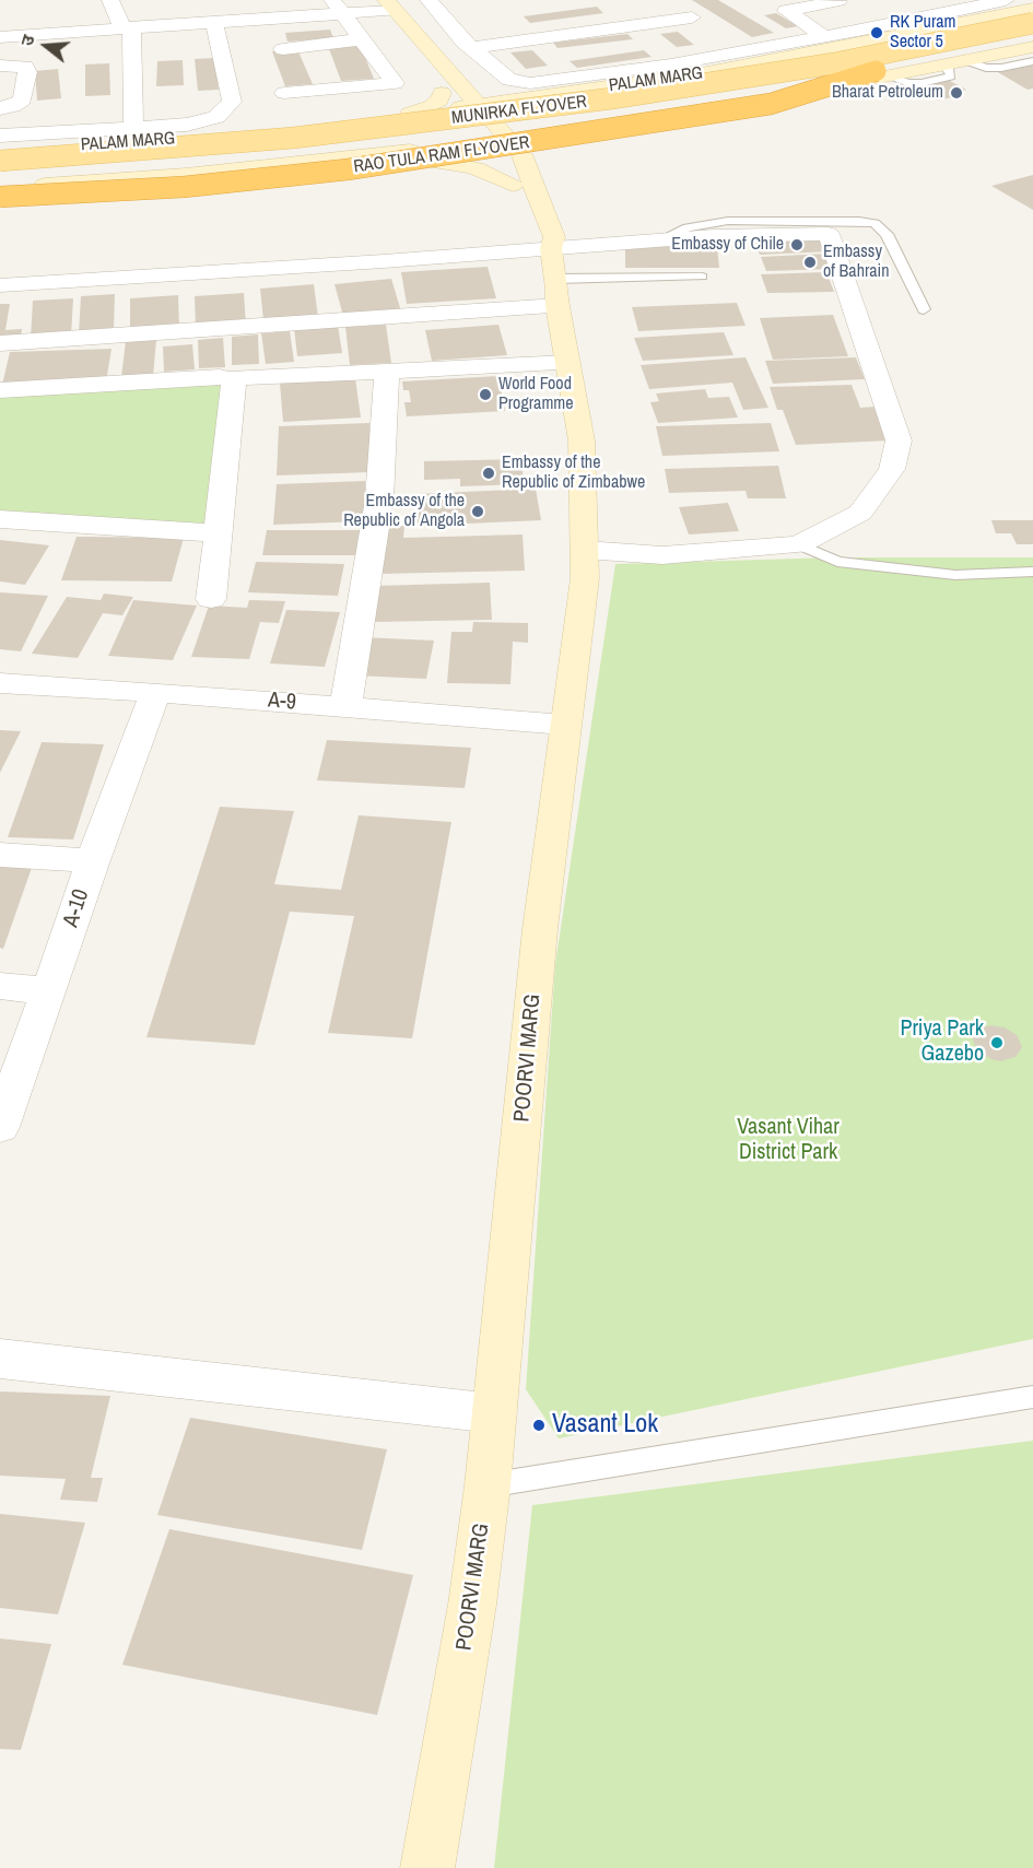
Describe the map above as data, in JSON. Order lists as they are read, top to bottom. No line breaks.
{"streets":{"highway":["RAO TULA RAM FLYOVER"],"main road":["PALAM MARG","MUNIRKA FLYOVER","POORVI MARG"],"street":["A-9","A-10"]},"crossings":[["PALAM MARG","MUNIRKA FLYOVER"],["PALAM MARG","RAO TULA RAM FLYOVER"],["PALAM MARG","POORVI MARG"],["MUNIRKA FLYOVER","RAO TULA RAM FLYOVER"],["A-9","A-10"],["A-9","POORVI MARG"]],"parks":["Vasant Vihar District Park"],"places":["RK Puram Sector 5","Bharat Petroleum","Embassy of Chile","Embassy of Bahrain","World Food Programme","Embassy of the Republic of Zimbabwe","Embassy of the Republic of Angola","Priya Park Gazebo","Vasant Lok"],"north":"left"}
